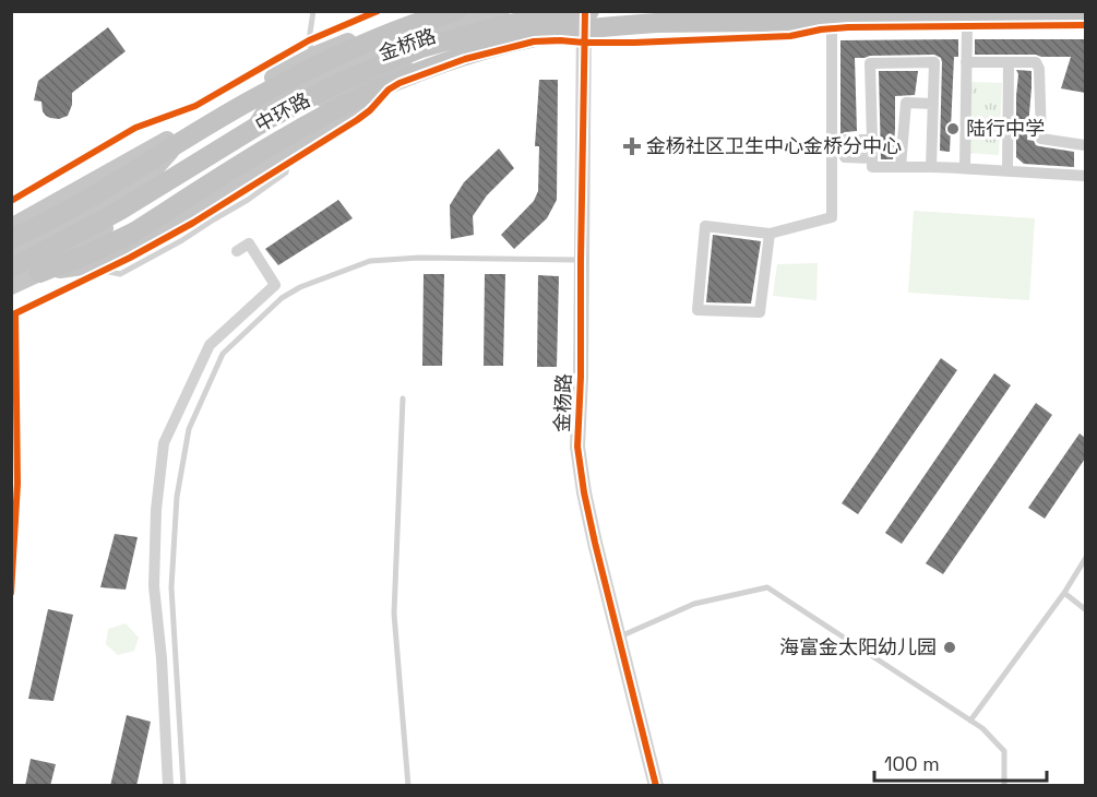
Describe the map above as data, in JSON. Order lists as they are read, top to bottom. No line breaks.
{"streets":{"highway":["中环路"],"main road":["金桥路"],"street":["金杨路"]},"crossings":[["金桥路","中环路"],["中环路","金杨路"]],"places":{"other":["陆行中学","海富金太阳幼儿园"],"health":["金杨社区卫生中心金桥分中心"]},"scale_bar":"100 m"}
